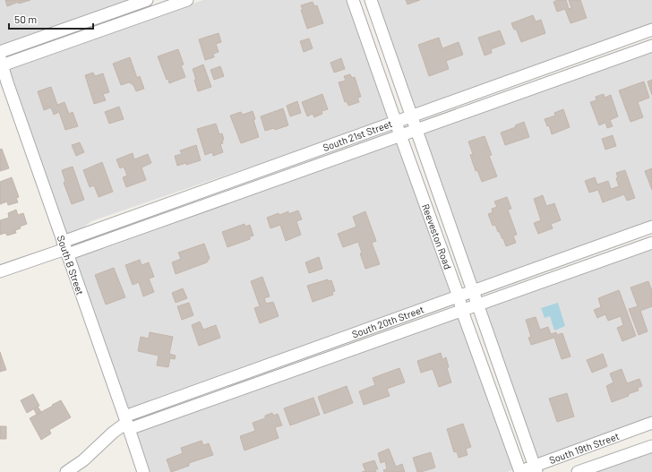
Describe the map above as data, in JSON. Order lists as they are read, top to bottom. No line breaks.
{"streets":{"street":["South 21st Street","Reeveston Road","South B Street","South 20th Street","South 19th Street"]},"crossings":[["South 21st Street","Reeveston Road"],["South 21st Street","South B Street"],["Reeveston Road","South 20th Street"],["Reeveston Road","South 19th Street"],["South B Street","South 20th Street"]],"scale_bar":"50 m"}
